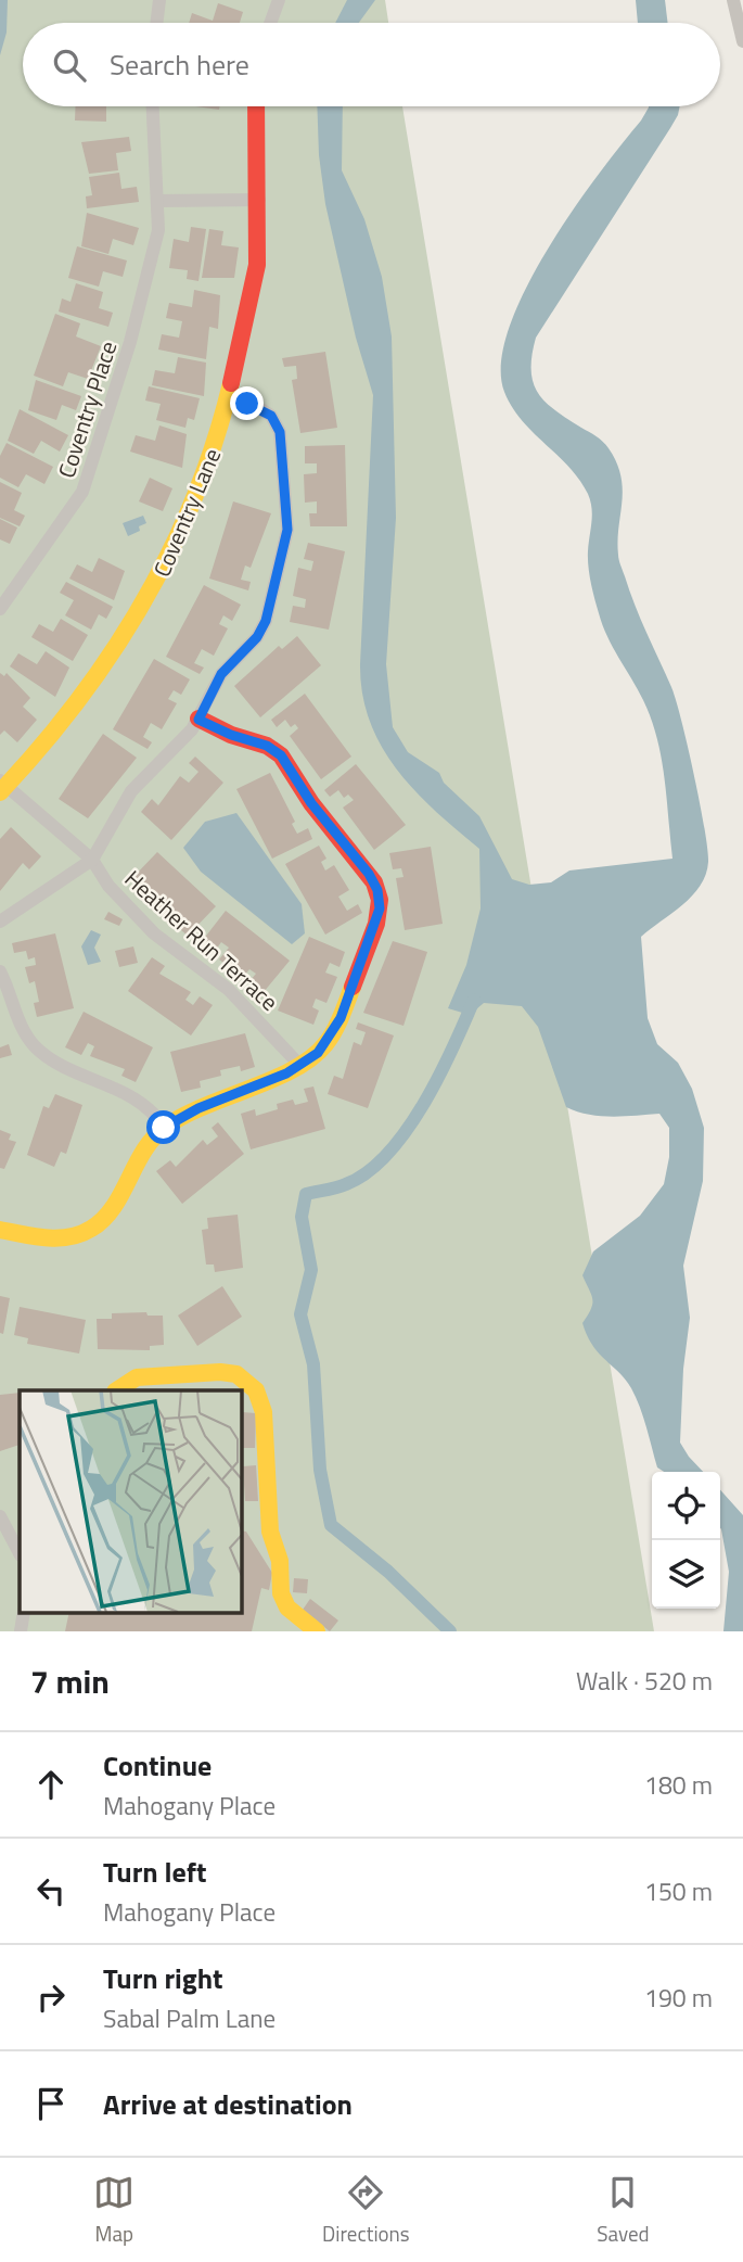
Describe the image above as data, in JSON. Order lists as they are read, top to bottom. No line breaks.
{"streets":{"street":["Coventry Place","Coventry Lane","Heather Run Terrace"]},"crossings":[["Coventry Lane","Heather Run Terrace"]],"page":{"search":"Search here","heading":["7 min","Walk · 520 m"],"list":[["Continue","Mahogany Place","180 m"],["Turn left","Mahogany Place","150 m"],["Turn right","Sabal Palm Lane","190 m"],"Arrive at destination"],"nav":["Map","Directions","Saved"]}}
